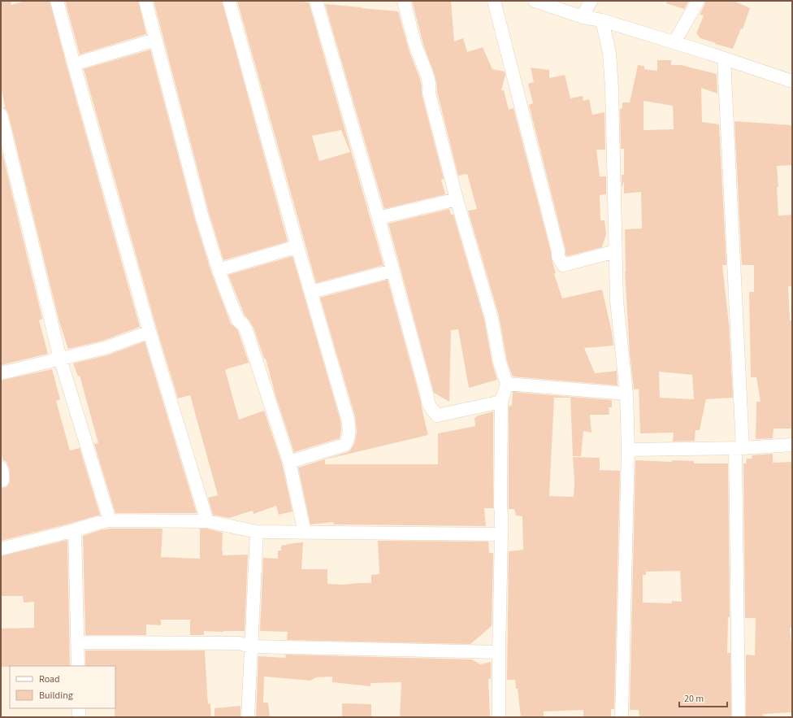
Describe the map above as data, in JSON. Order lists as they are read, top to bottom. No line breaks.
{"legend":["Road","Building"],"scale_bar":"20 m"}
